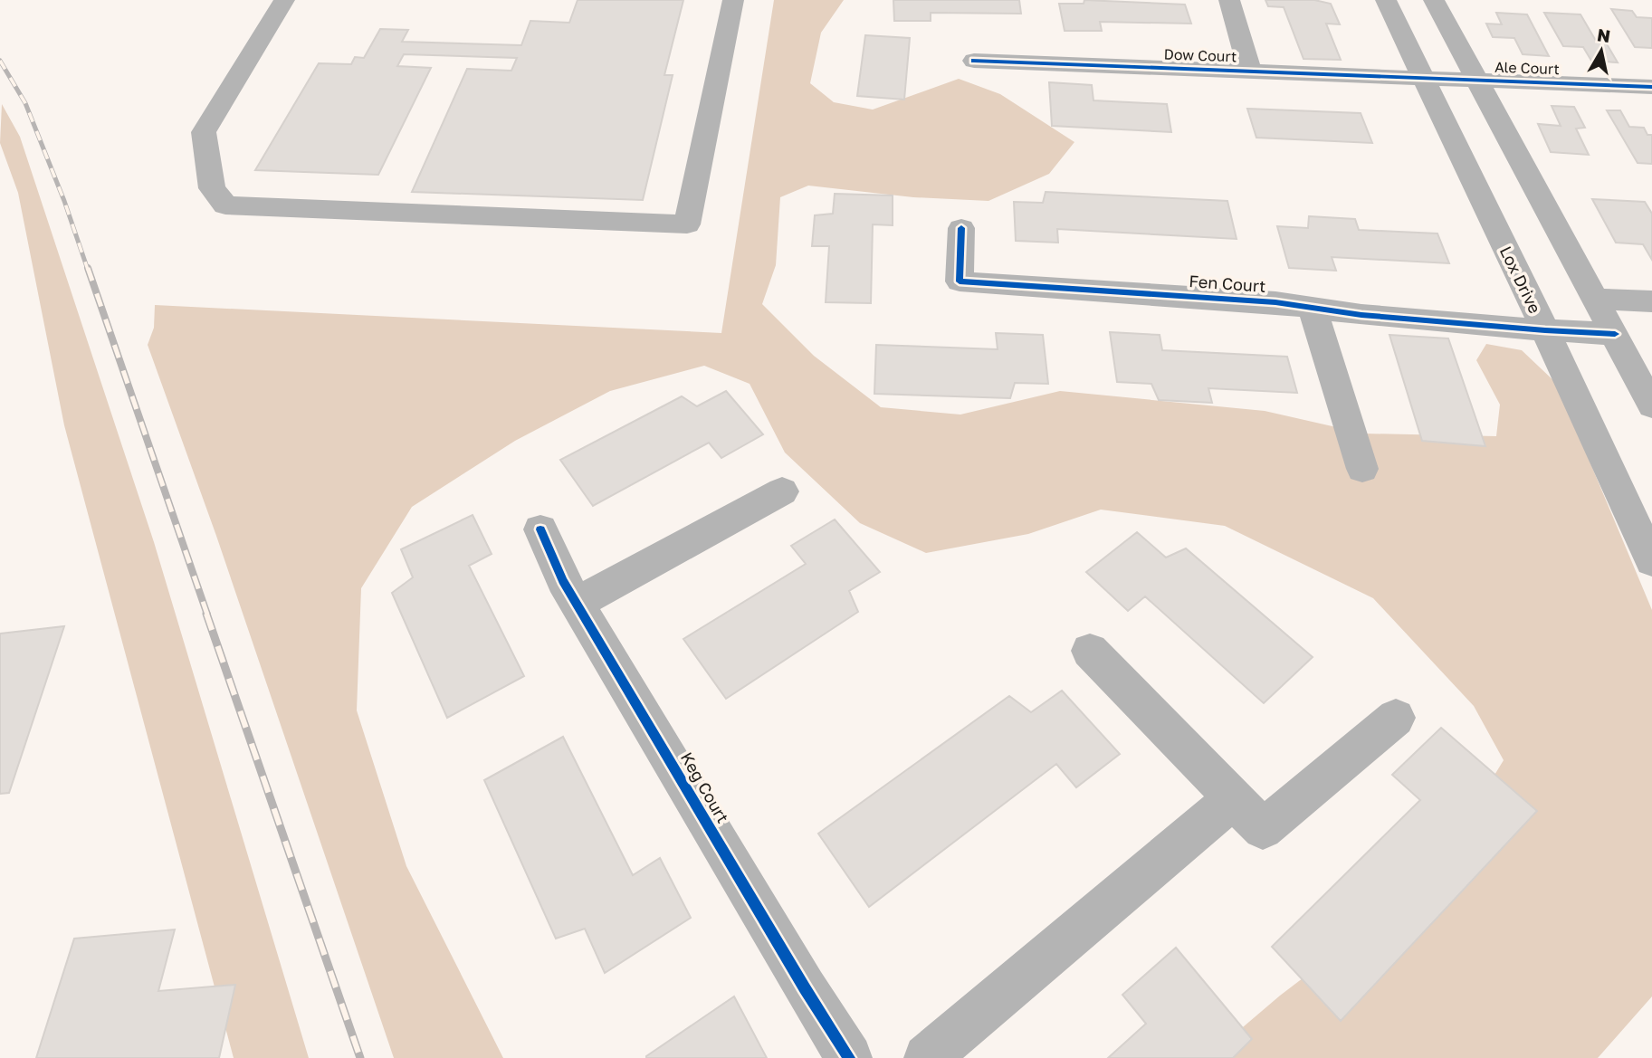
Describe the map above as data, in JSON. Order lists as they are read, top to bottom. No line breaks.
{"streets":{"street":["Dow Court","Ale Court","Lox Drive","Fen Court","Keg Court"]},"crossings":[["Dow Court","Ale Court"],["Dow Court","Lox Drive"],["Lox Drive","Fen Court"]],"north":"top"}
